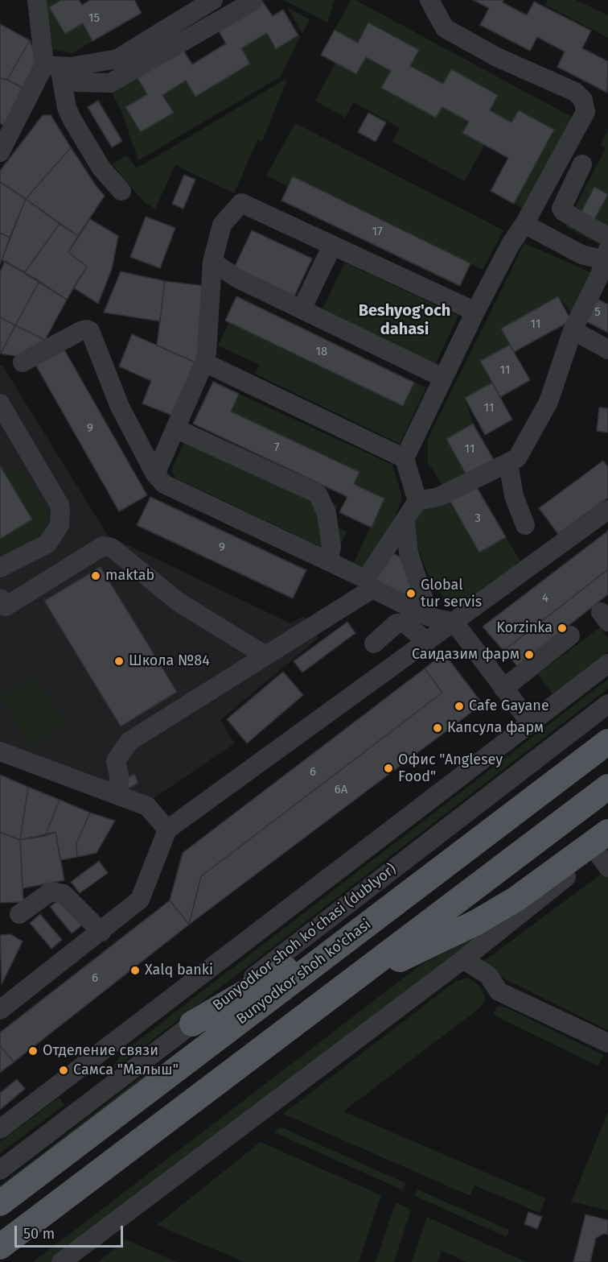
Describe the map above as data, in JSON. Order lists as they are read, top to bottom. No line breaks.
{"streets":{"main road":["Bunyodkor shoh ko'chasi"],"street":["Bunyodkor shoh koʻchasi (dublyor)"]},"districts":["Beshyog'och dahasi"],"places":["maktab","Global tur servis","Korzinka","Саидазим фарм","Школа №84","Cafe Gayane","Капсула фарм","Офис \"Anglesey Food\"","Xalq banki","Отделение связи","Самса \"Малыш\""],"house_numbers":["15","17","5","11","18","11","11","9","7","11","3","9","4","6","6А","6"],"scale_bar":"50 m"}
